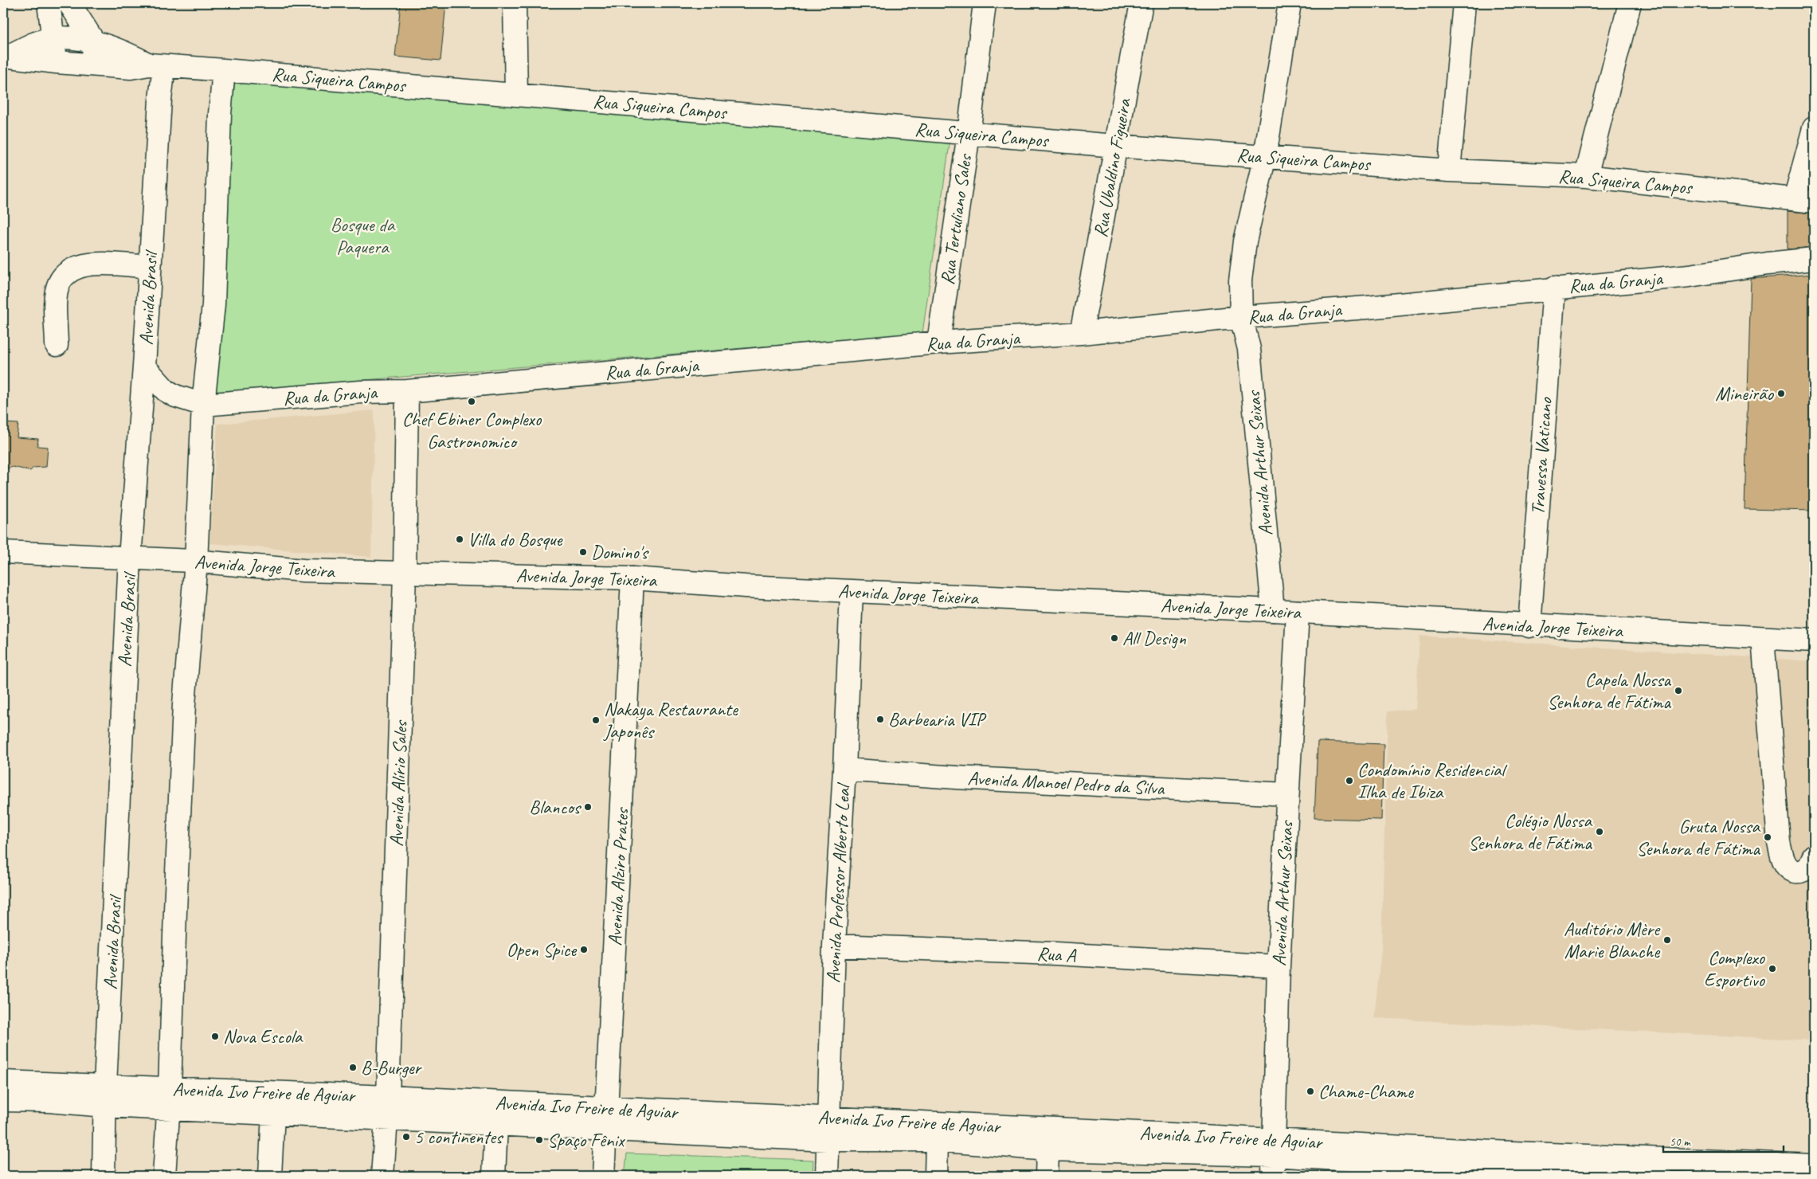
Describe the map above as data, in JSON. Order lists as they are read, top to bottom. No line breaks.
{"streets":{"street":["Rua Siqueira Campos","Rua Ubaldino Figueira","Rua Tertuliano Sales","Rua da Granja","Avenida Brasil","Travessa Vaticano","Avenida Arthur Seixas","Avenida Jorge Teixeira","Avenida Manoel Pedro da Silva","Avenida Alírio Sales","Avenida Alziro Prates","Avenida Professor Alberto Leal","Rua A","Avenida Ivo Freire de Aguiar"]},"crossings":[["Rua Siqueira Campos","Rua Ubaldino Figueira"],["Rua Siqueira Campos","Rua Tertuliano Sales"],["Rua Siqueira Campos","Avenida Brasil"],["Rua Siqueira Campos","Avenida Arthur Seixas"],["Rua Ubaldino Figueira","Rua da Granja"],["Rua Tertuliano Sales","Rua da Granja"],["Rua da Granja","Avenida Brasil"],["Rua da Granja","Travessa Vaticano"],["Rua da Granja","Avenida Arthur Seixas"],["Rua da Granja","Avenida Alírio Sales"],["Avenida Brasil","Avenida Jorge Teixeira"],["Avenida Brasil","Avenida Ivo Freire de Aguiar"],["Travessa Vaticano","Avenida Jorge Teixeira"],["Avenida Arthur Seixas","Avenida Jorge Teixeira"],["Avenida Arthur Seixas","Avenida Manoel Pedro da Silva"],["Avenida Arthur Seixas","Rua A"],["Avenida Arthur Seixas","Avenida Ivo Freire de Aguiar"],["Avenida Jorge Teixeira","Avenida Alírio Sales"],["Avenida Jorge Teixeira","Avenida Alziro Prates"],["Avenida Jorge Teixeira","Avenida Professor Alberto Leal"],["Avenida Manoel Pedro da Silva","Avenida Professor Alberto Leal"],["Avenida Alírio Sales","Avenida Ivo Freire de Aguiar"],["Avenida Alziro Prates","Avenida Ivo Freire de Aguiar"],["Avenida Professor Alberto Leal","Rua A"],["Avenida Professor Alberto Leal","Avenida Ivo Freire de Aguiar"]],"parks":["Bosque da Paquera"],"places":["Mineirão","Chef Ebiner Complexo Gastronomico","Villa do Bosque","Domino's","All Design","Capela Nossa Senhora de Fátima","Barbearia VIP","Nakaya Restaurante Japonês","Condomínio Residencial Ilha de Ibiza","Blancos","Colégio Nossa Senhora de Fátima","Gruta Nossa Senhora de Fátima","Auditório Mère Marie Blanche","Open Spice","Complexo Esportivo","Nova Escola","B-Burger","Chame-Chame","5 continentes","Spaço Fênix"],"scale_bar":"50 m"}
